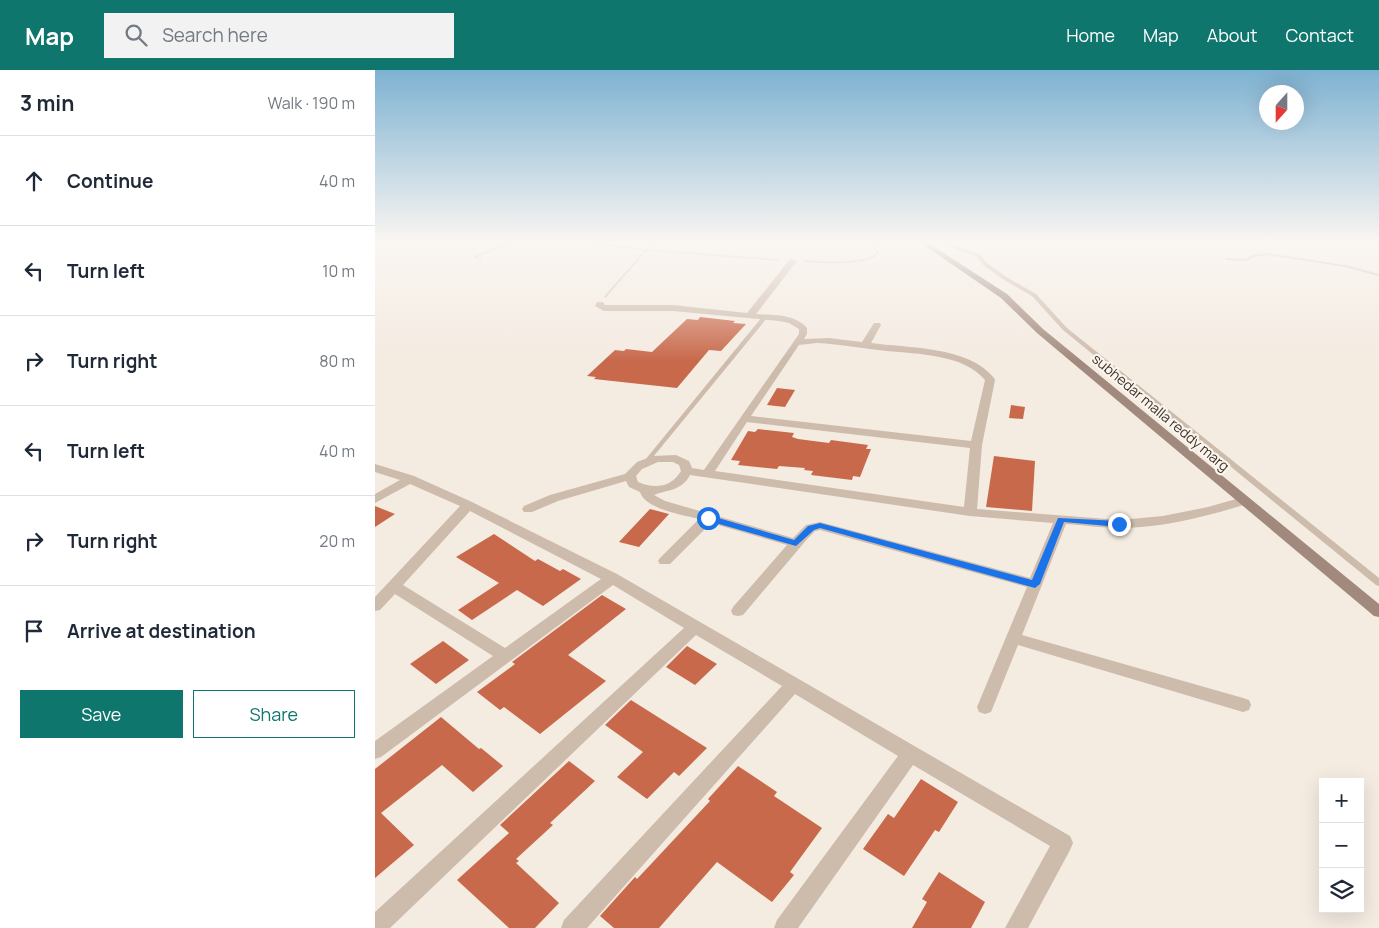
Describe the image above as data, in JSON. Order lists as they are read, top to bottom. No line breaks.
{"streets":{"main road":["subhedar malla reddy marg"]},"north":"bottom","page":{"header":"Map","search":"Search here","nav":["Home","Map","About","Contact"],"heading":["3 min","Walk · 190 m"],"list":[["Continue","40 m"],["Turn left","10 m"],["Turn right","80 m"],["Turn left","40 m"],["Turn right","20 m"],"Arrive at destination"],"buttons":["Save","Share"],"map_buttons":["+","−"]}}
